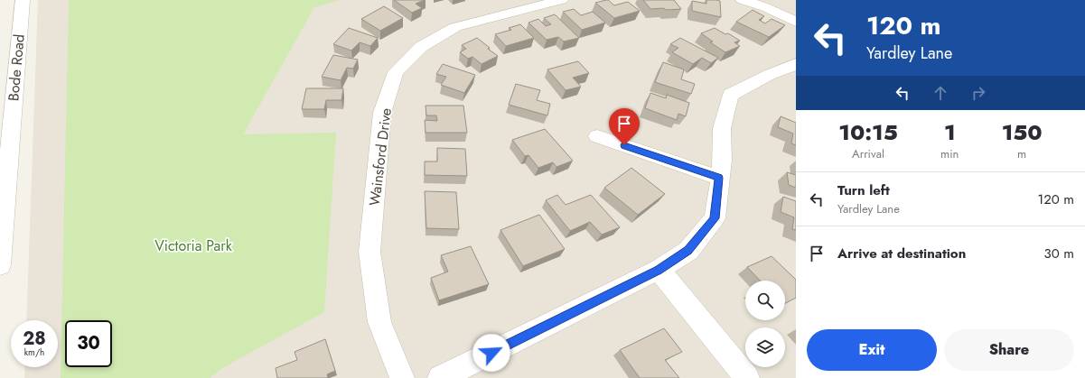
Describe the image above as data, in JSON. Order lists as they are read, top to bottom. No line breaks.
{"streets":{"street":["Bode Road","Wainsford Drive"]},"parks":["Victoria Park"],"page":{"turn":["120 m","Yardley Lane"],"eta":["10:15","Arrival","1","min","150","m"],"list":[{"name":"Turn left","note":"Yardley Lane","value":"120 m"},{"name":"Arrive at destination","value":"30 m"}],"speed":"28 km/h","limit":"30","buttons":["Exit","Share"]}}
